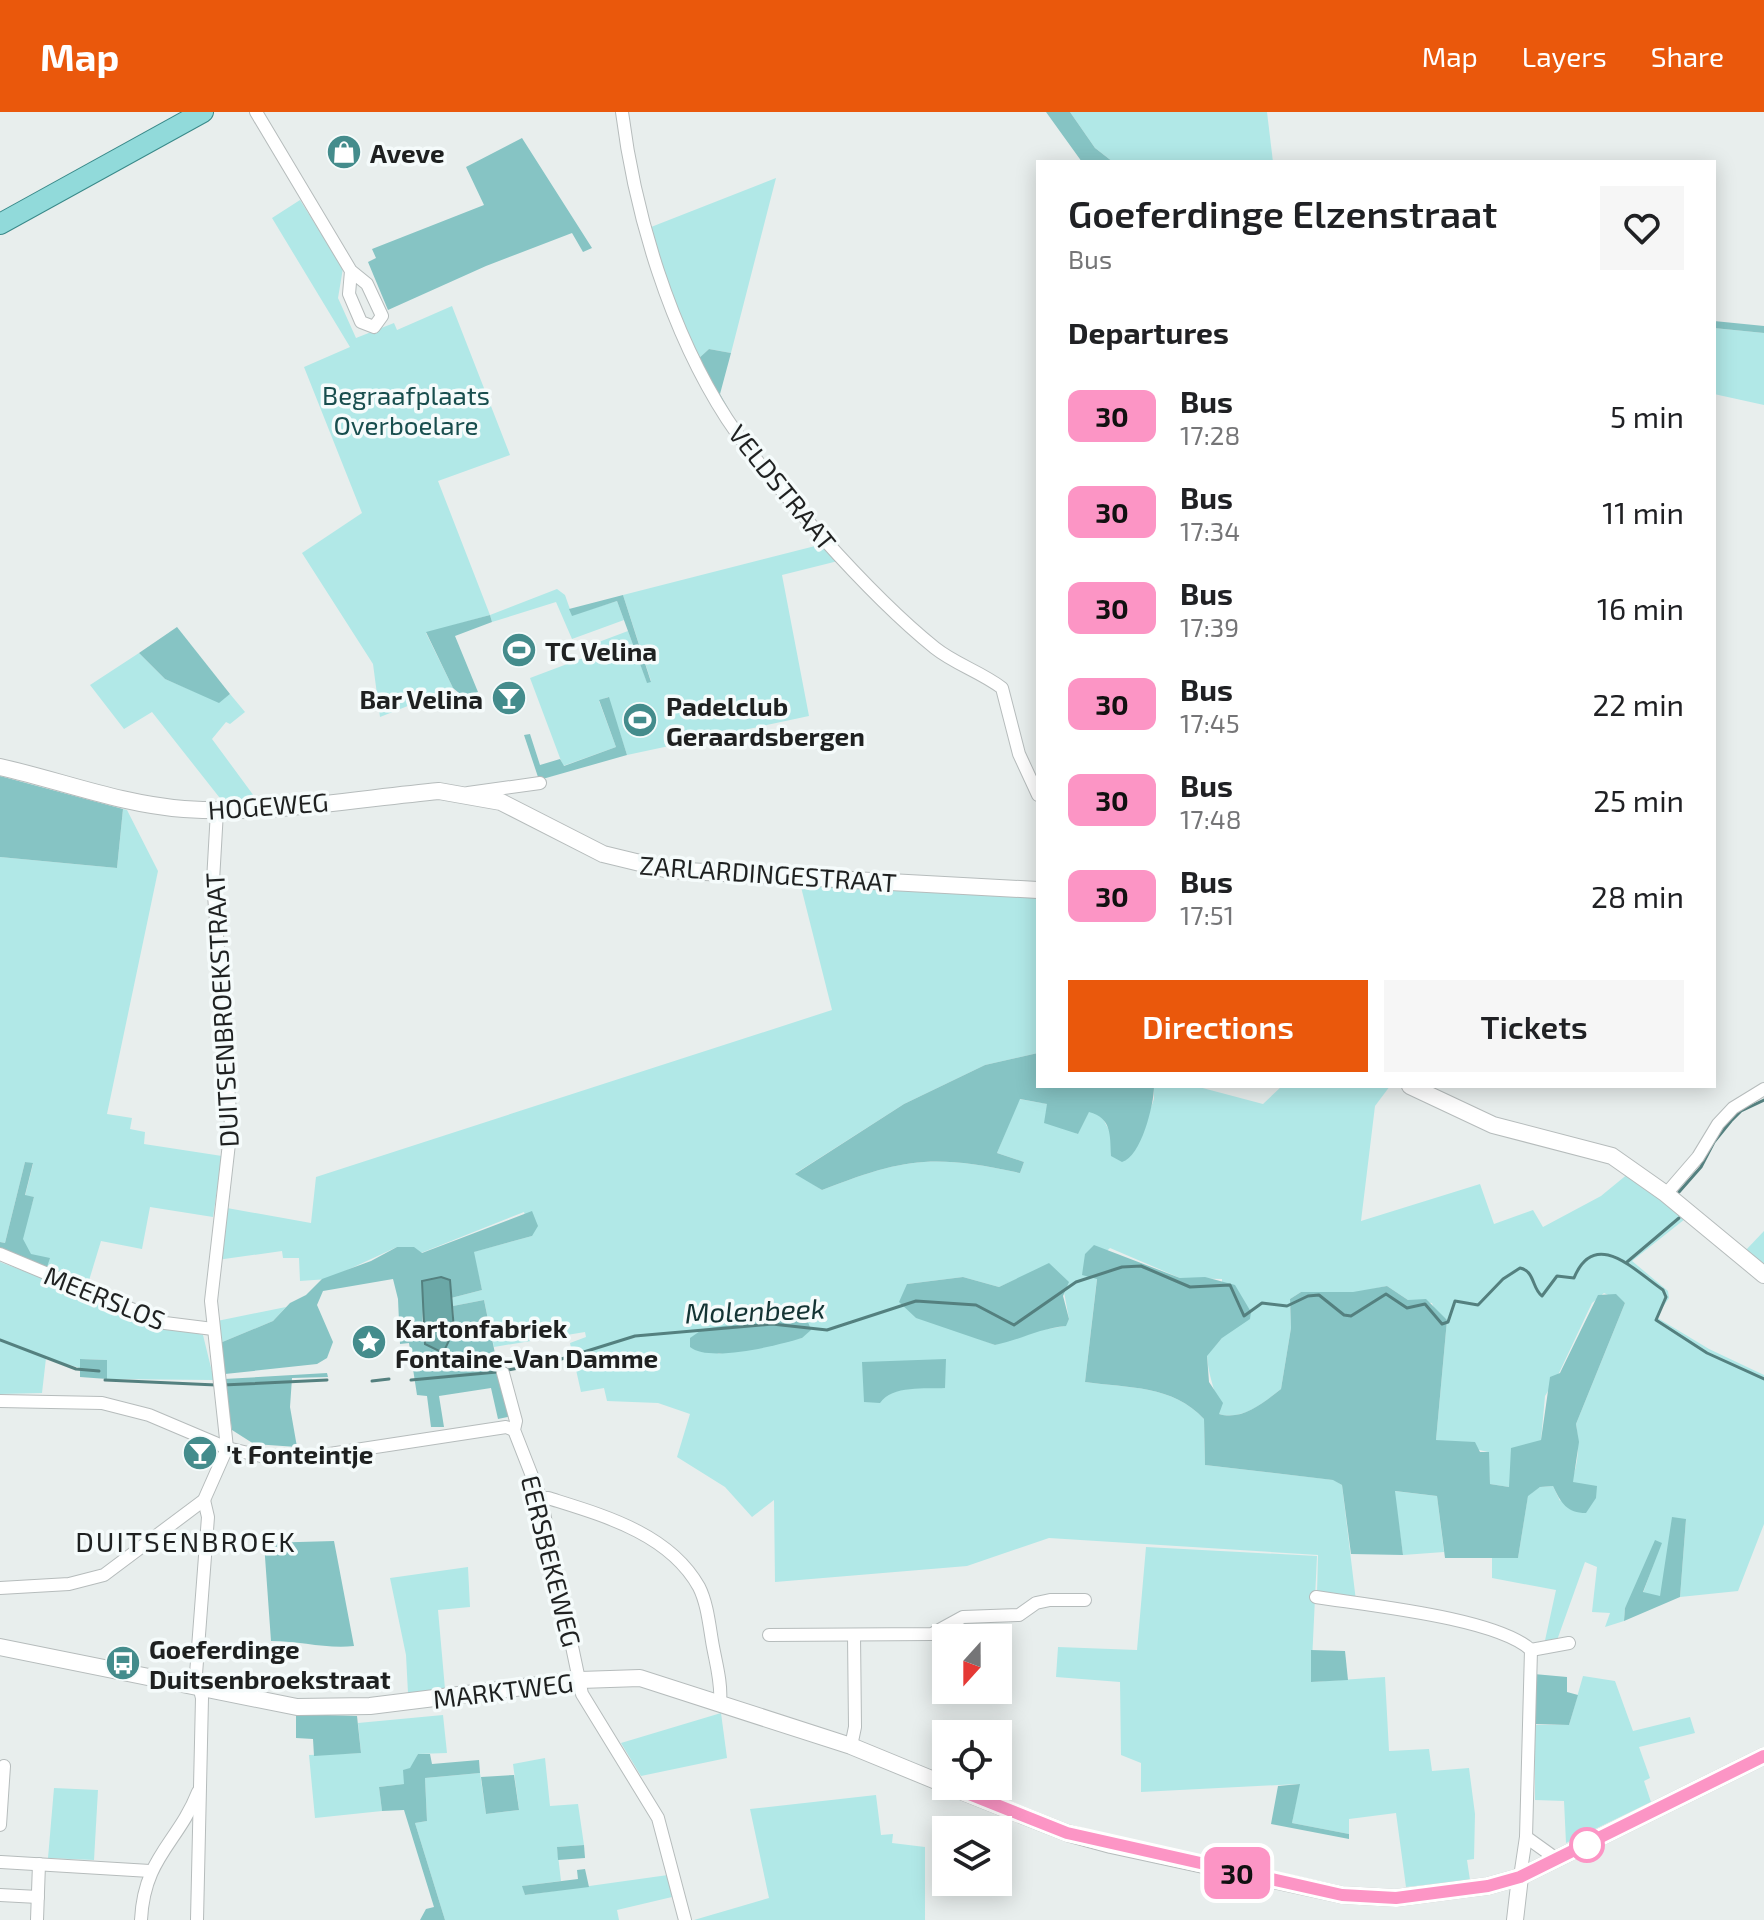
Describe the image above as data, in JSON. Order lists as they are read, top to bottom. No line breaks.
{"streets":{"street":["VELDSTRAAT","HOGEWEG","ZARLARDINGESTRAAT","DUITSENBROEKSTRAAT","MEERSLOS","EERSBEKEWEG","MARKTWEG"]},"crossings":[["HOGEWEG","ZARLARDINGESTRAAT"],["HOGEWEG","DUITSENBROEKSTRAAT"],["DUITSENBROEKSTRAAT","MEERSLOS"],["EERSBEKEWEG","MARKTWEG"]],"districts":["DUITSENBROEK"],"water":["Molenbeek"],"parks":["Begraafplaats Overboelare"],"places":{"shop":["Aveve"],"sports":["TC Velina","Padelclub Geraardsbergen"],"bar":["Bar Velina","'t Fonteintje"],"place":["Kartonfabriek Fontaine-Van Damme"],"bus stop":["Goeferdinge Duitsenbroekstraat"]},"lines":["bus line 30"],"north":"bottom","page":{"header":"Map","nav":["Map","Layers","Share"],"on_map":"30","heading":[["Goeferdinge Elzenstraat","Bus"],"Departures"],"list":[{"mark":"30","name":"Bus","note":"17:28","value":"5 min"},{"mark":"30","name":"Bus","note":"17:34","value":"11 min"},{"mark":"30","name":"Bus","note":"17:39","value":"16 min"},{"mark":"30","name":"Bus","note":"17:45","value":"22 min"},{"mark":"30","name":"Bus","note":"17:48","value":"25 min"},{"mark":"30","name":"Bus","note":"17:51","value":"28 min"}],"buttons":["Directions","Tickets"]}}
